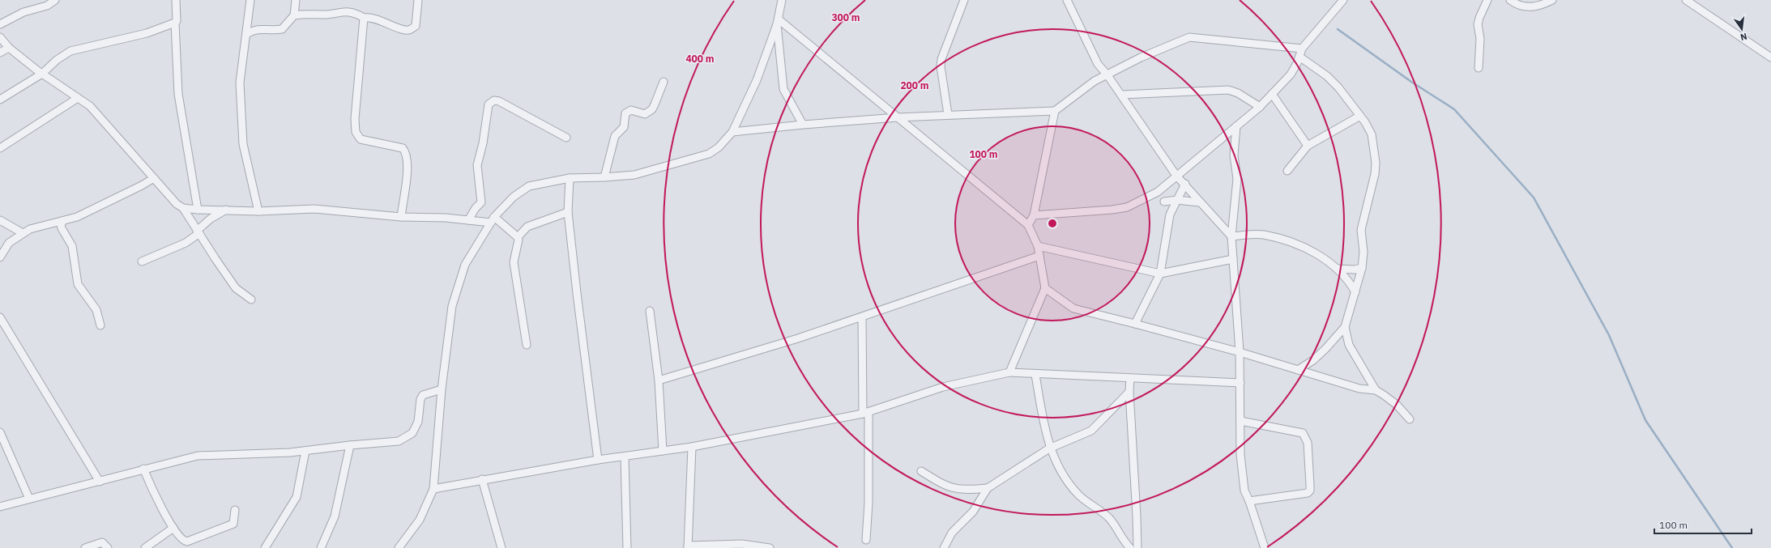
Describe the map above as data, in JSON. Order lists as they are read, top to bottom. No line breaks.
{"scale_bar":"100 m","north":"bottom","rings":["300 m","400 m","200 m","100 m"]}
